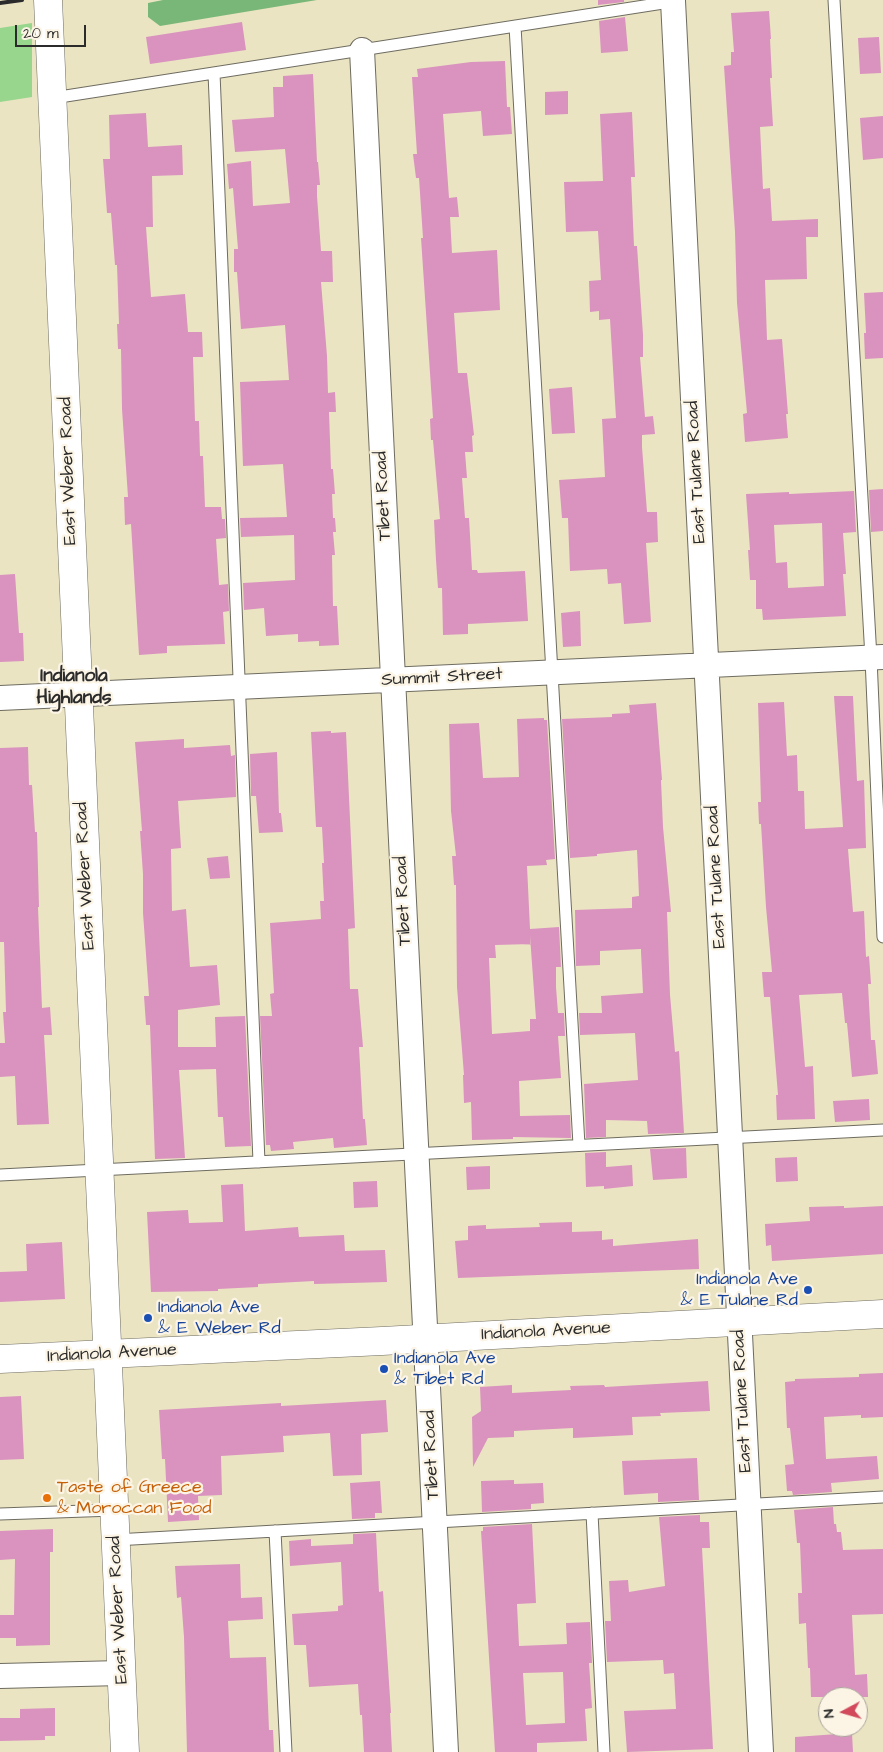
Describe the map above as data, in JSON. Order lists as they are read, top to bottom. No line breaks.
{"streets":{"street":["East Weber Road","East Tulane Road","Tibet Road","Summit Street","Indianola Avenue"]},"crossings":[["East Weber Road","Summit Street"],["East Weber Road","Indianola Avenue"],["East Tulane Road","Summit Street"],["East Tulane Road","Indianola Avenue"],["Tibet Road","Summit Street"],["Tibet Road","Indianola Avenue"]],"districts":["Indianola Highlands"],"places":["Indianola Ave & E Tulane Rd","Indianola Ave & E Weber Rd","Indianola Ave & Tibet Rd","Taste of Greece & Moroccan Food"],"scale_bar":"20 m","north":"left"}
